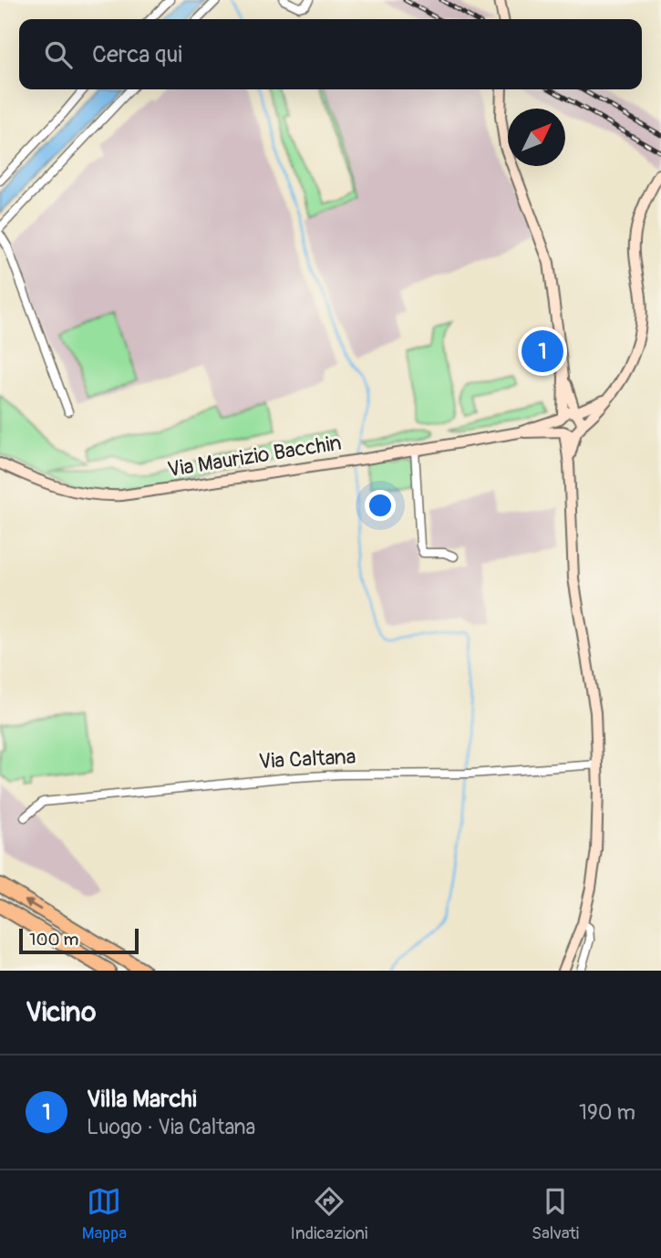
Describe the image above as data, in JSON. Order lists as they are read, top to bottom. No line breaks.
{"streets":{"main road":["Via Maurizio Bacchin"],"street":["Via Caltana"]},"scale_bar":"100 m","north":"top right","page":{"search":"Cerca qui","pins":"1","scale":"100 m","heading":"Vicino","list":[{"mark":"1","name":"Villa Marchi","note":"Luogo · Via Caltana","value":"190 m"}],"nav":["Mappa","Indicazioni","Salvati"]}}
